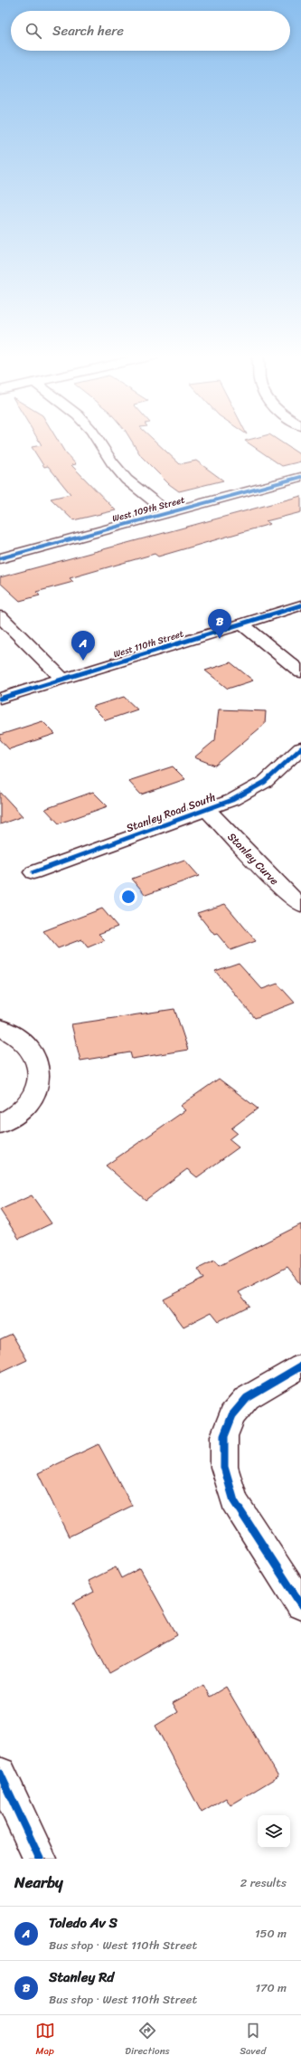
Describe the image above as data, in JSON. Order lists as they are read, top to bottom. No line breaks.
{"streets":{"street":["West 109th Street","West 110th Street","Stanley Road South","Stanley Curve"]},"crossings":[["Stanley Road South","Stanley Curve"]],"page":{"search":"Search here","pins":["B","A"],"heading":["Nearby","2 results"],"list":[{"mark":"A","name":"Toledo Av S","note":"Bus stop · West 110th Street","value":"150 m"},{"mark":"B","name":"Stanley Rd","note":"Bus stop · West 110th Street","value":"170 m"}],"nav":["Map","Directions","Saved"]}}
